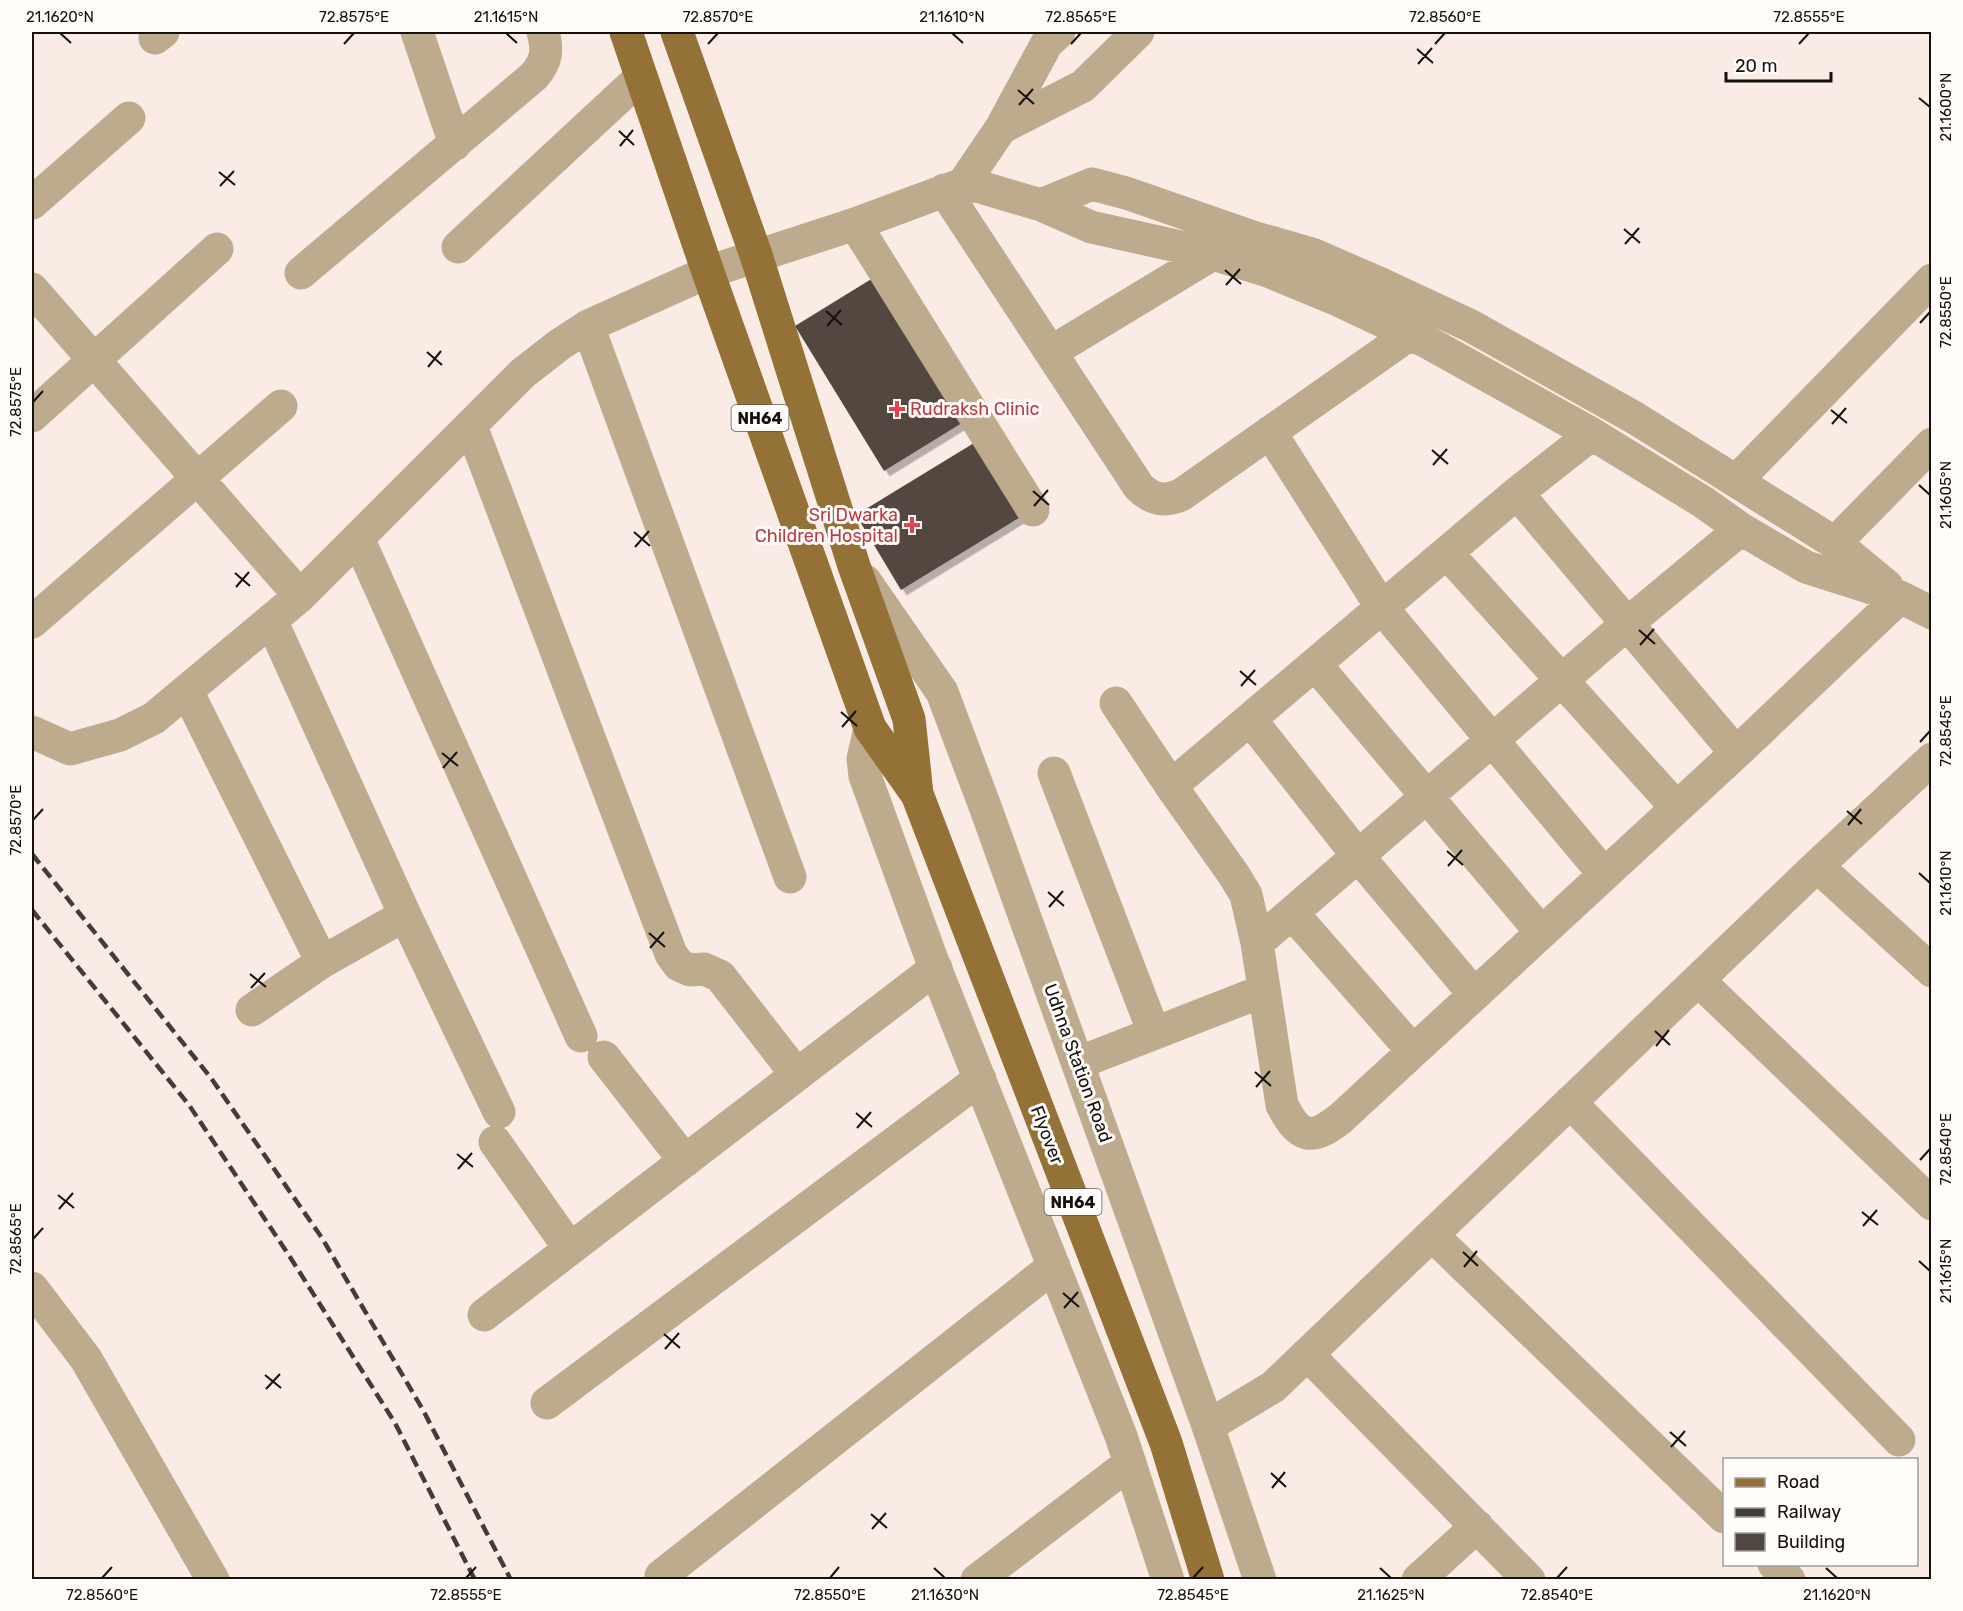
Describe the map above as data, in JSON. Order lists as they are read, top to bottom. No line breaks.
{"streets":{"main road":["NH64","Flyover"],"street":["Udhna Station Road"]},"crossings":[["NH64","Udhna Station Road"],["NH64","Flyover"]],"places":{"health":["Rudraksh Clinic","Sri Dwarka Children Hospital"]},"legend":["Road","Railway","Building"],"scale_bar":"20 m","coordinates":["21.1620°N","72.8575°E","21.1615°N","72.8570°E","21.1610°N","72.8565°E","72.8560°E","72.8555°E","21.1600°N","72.8550°E","21.1605°N","72.8545°E","72.8540°E","21.1630°N","21.1625°N"]}
